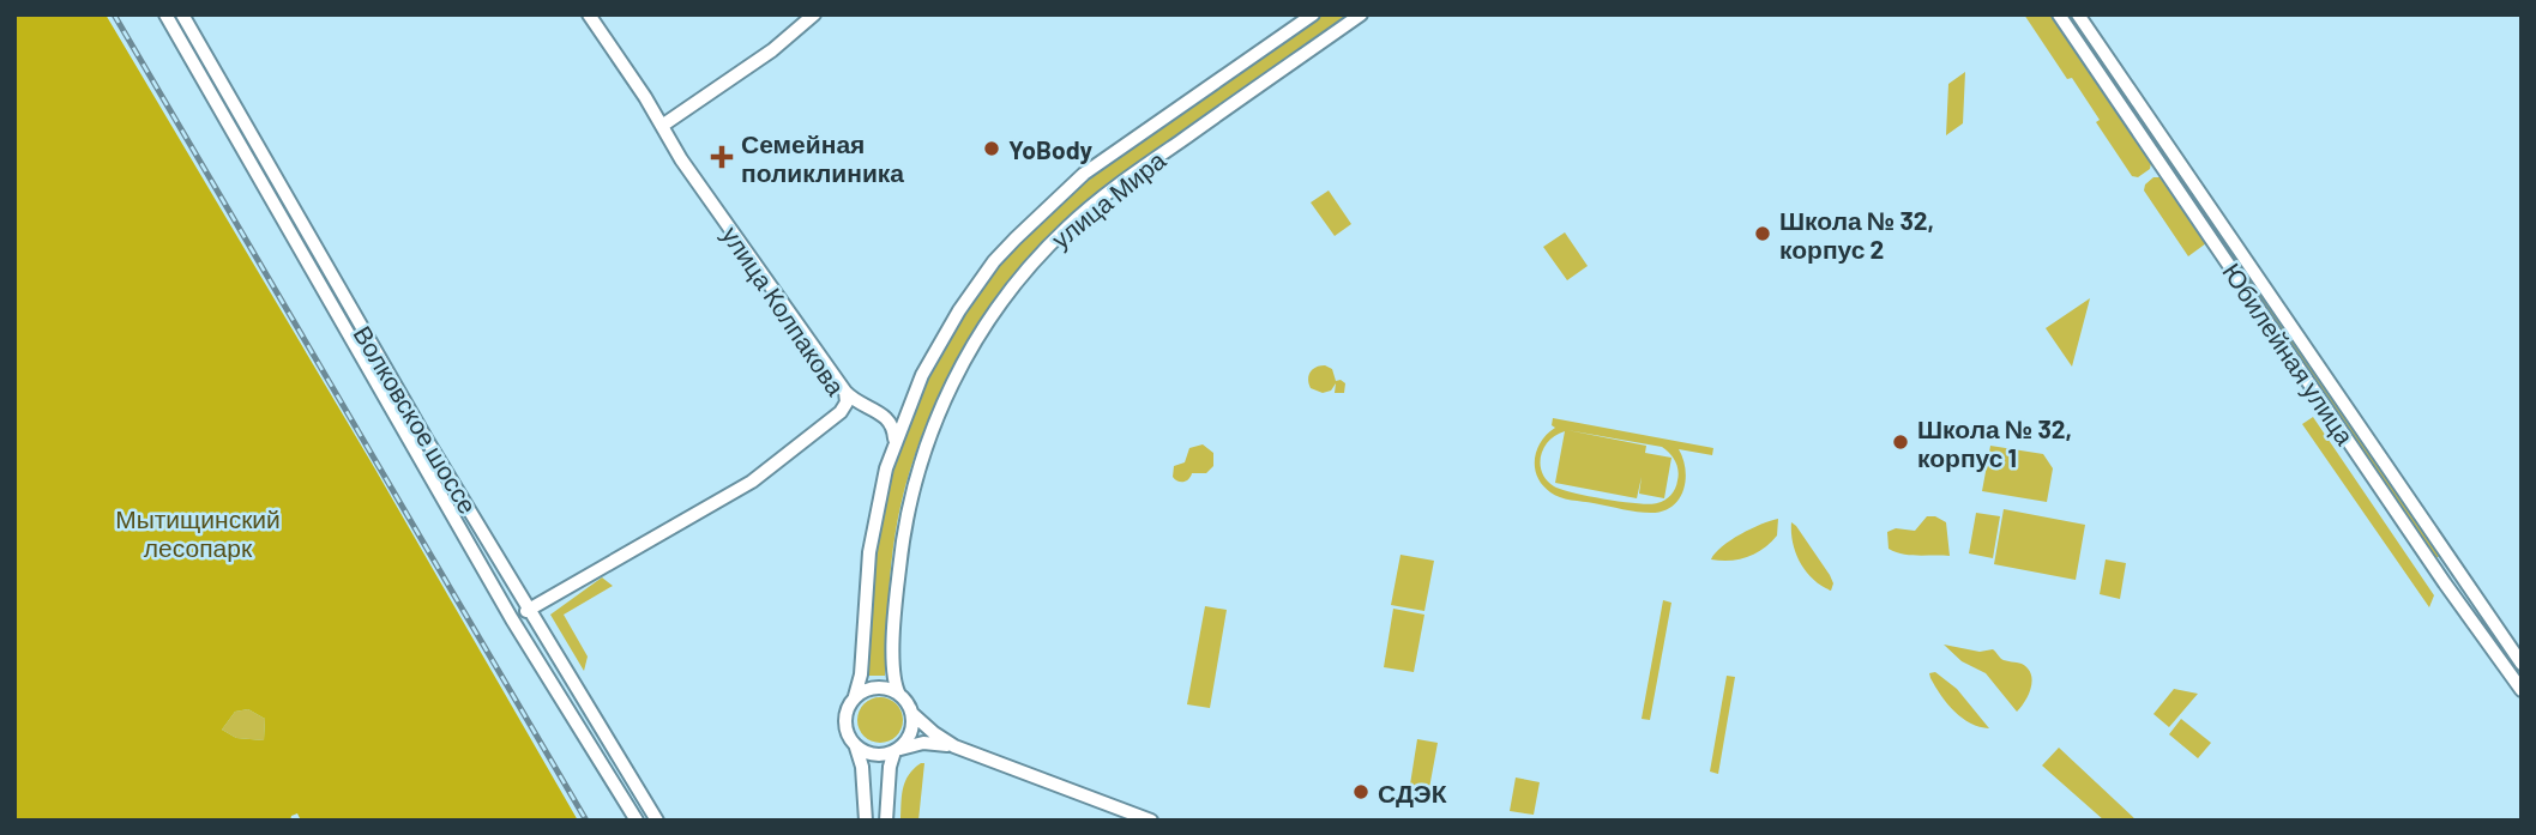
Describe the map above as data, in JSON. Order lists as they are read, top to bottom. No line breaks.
{"streets":{"main road":["улица Мира","улица Колпакова","Юбилейная улица","Волковское шоссе"]},"crossings":[["улица Колпакова","Волковское шоссе"]],"parks":["Мытищинский лесопарк"],"places":{"other":["YoBody","Школа № 32, корпус 2","Школа № 32, корпус 1","СДЭК"],"health":["Семейная поликлиника"]}}
